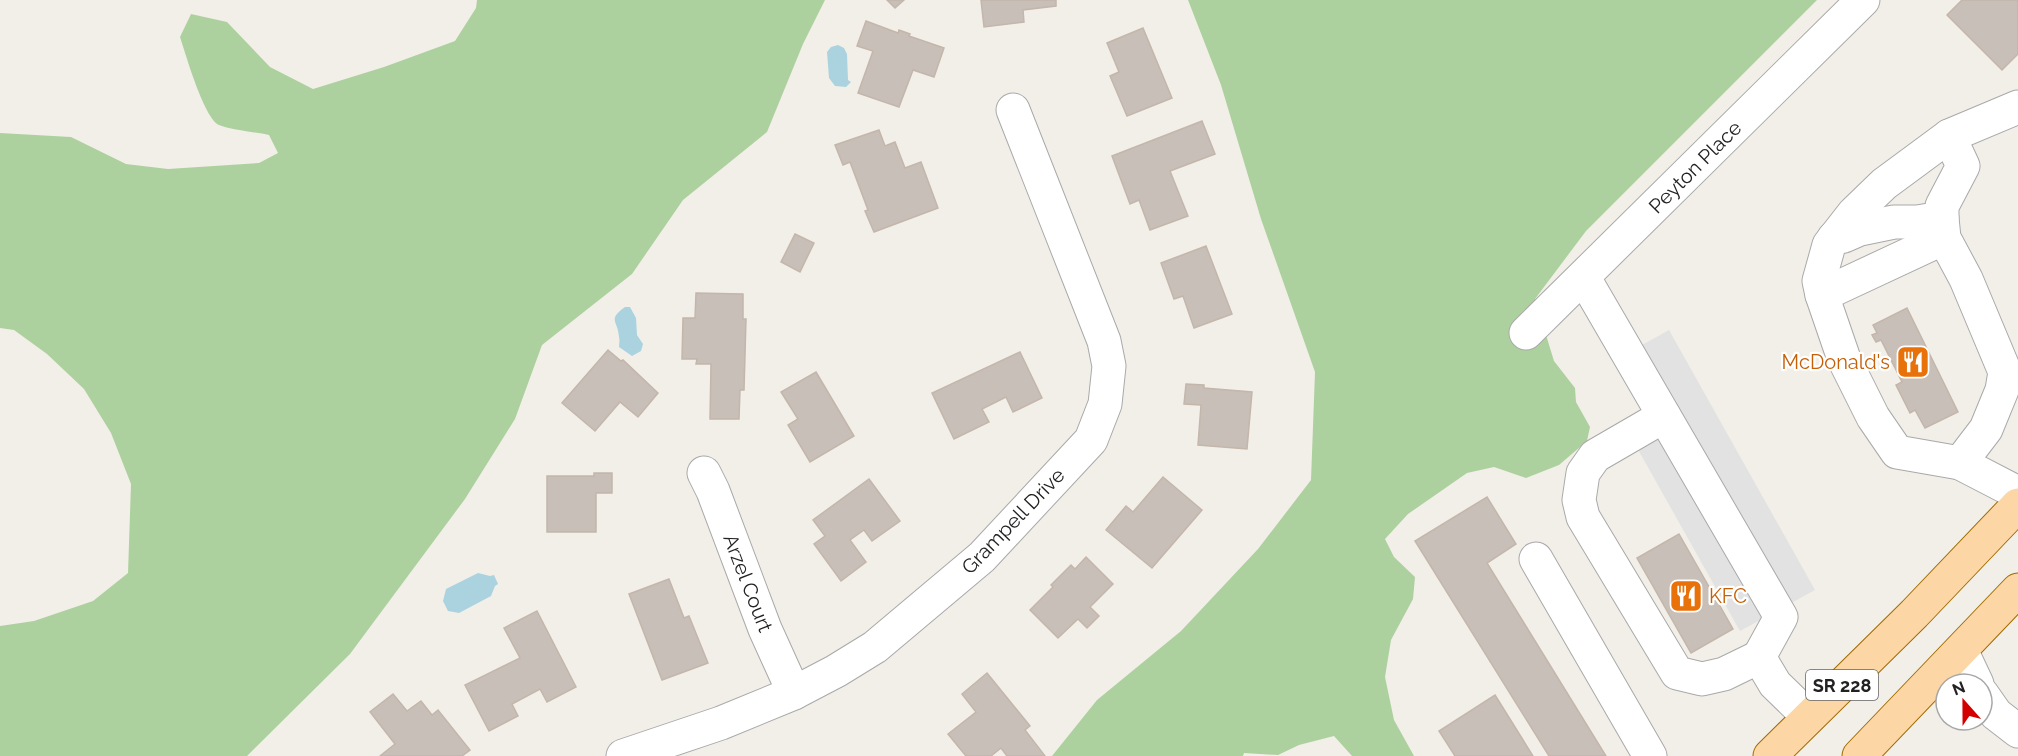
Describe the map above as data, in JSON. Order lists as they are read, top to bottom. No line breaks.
{"streets":{"main road":["SR 228"],"street":["Peyton Place","Grampell Drive","Arzel Court"]},"crossings":[["Grampell Drive","Arzel Court"]],"places":{"restaurant":["McDonald's","KFC"]},"north":"top"}
